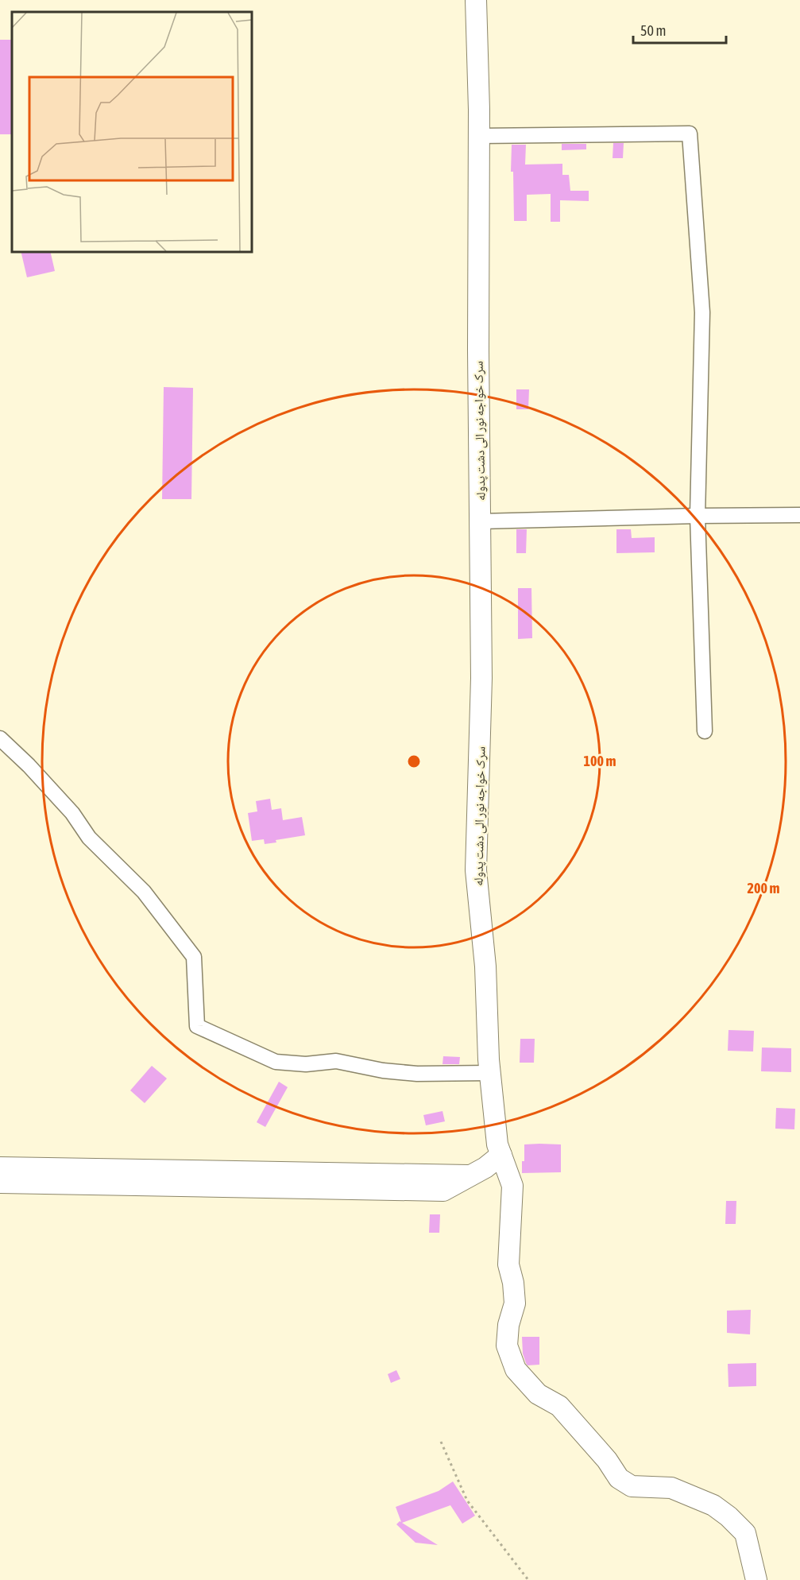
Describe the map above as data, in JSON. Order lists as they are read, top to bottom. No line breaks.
{"streets":{"main road":["سرک خواجه نور الی دشت پدوله"]},"scale_bar":"50 m","rings":["100 m","200 m"]}
